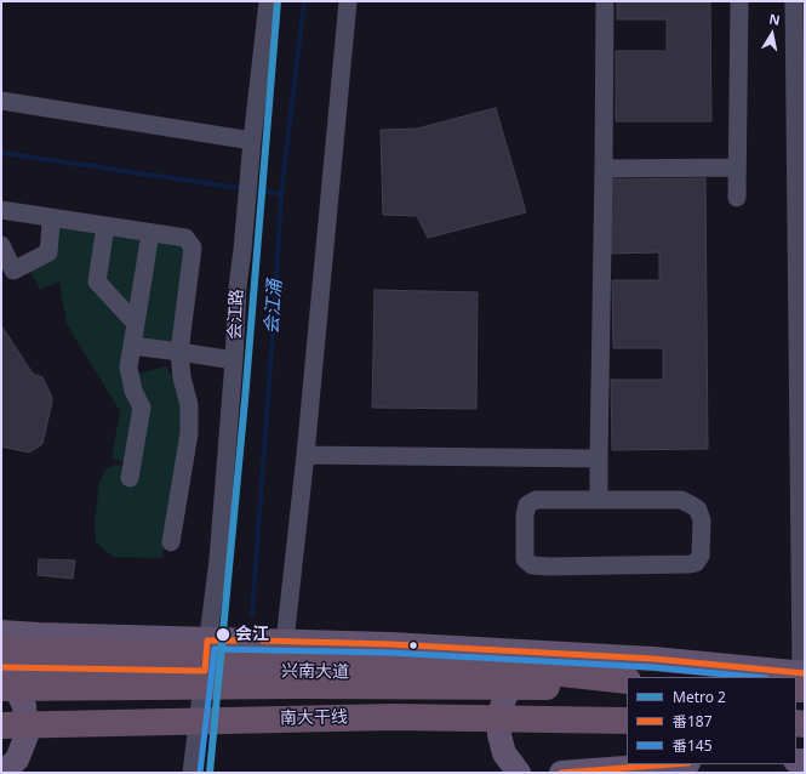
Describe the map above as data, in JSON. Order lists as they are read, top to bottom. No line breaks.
{"streets":{"highway":["南大干线"],"main road":["兴南大道"],"street":["会江路"]},"crossings":[["会江路","兴南大道"]],"water":["会江涌"],"places":["会江"],"lines":["metro line 2","transit line 番187","transit line 番145"],"legend":["Metro 2","番187","番145"],"north":"top"}
